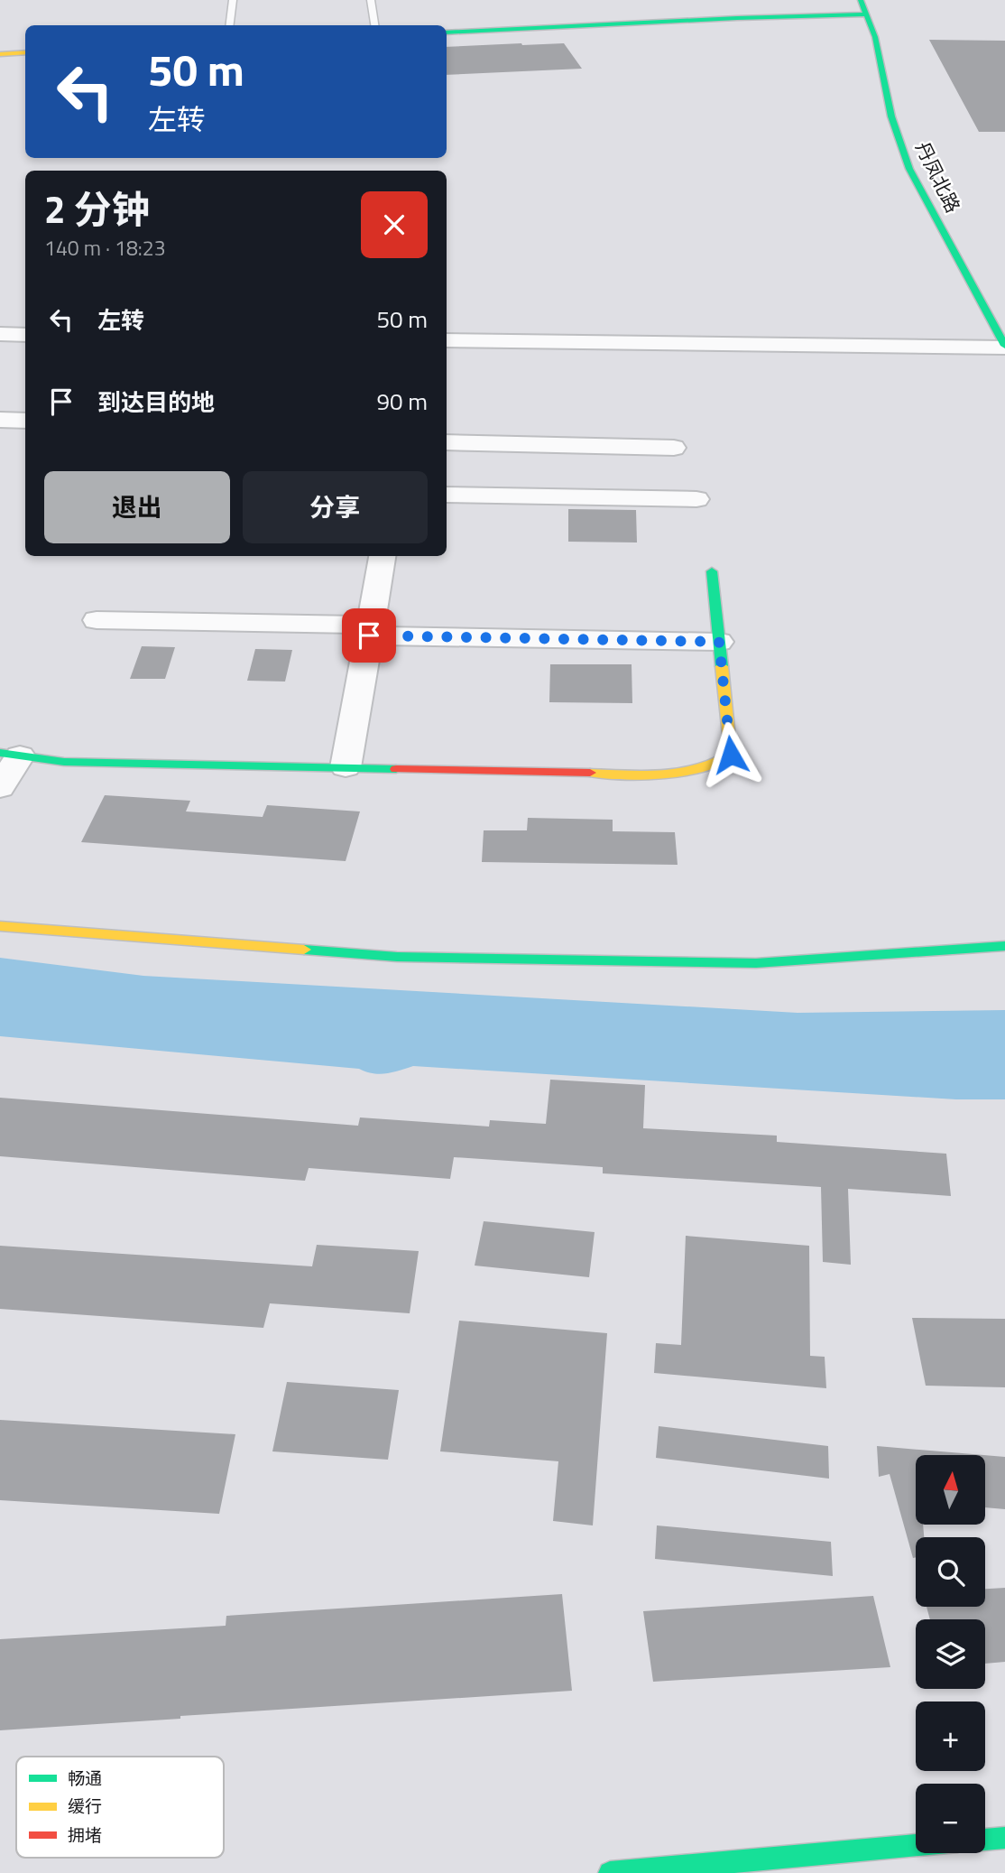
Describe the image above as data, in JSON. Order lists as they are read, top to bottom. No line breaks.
{"streets":{"main road":["丹凤北路"]},"legend":["畅通","缓行","拥堵"],"north":"top","page":{"turn":["50 m","左转"],"heading":["2 分钟","140 m · 18:23"],"list":[{"name":"左转","value":"50 m"},{"name":"到达目的地","value":"90 m"}],"buttons":["退出","分享"],"map_buttons":["+","−"]}}
